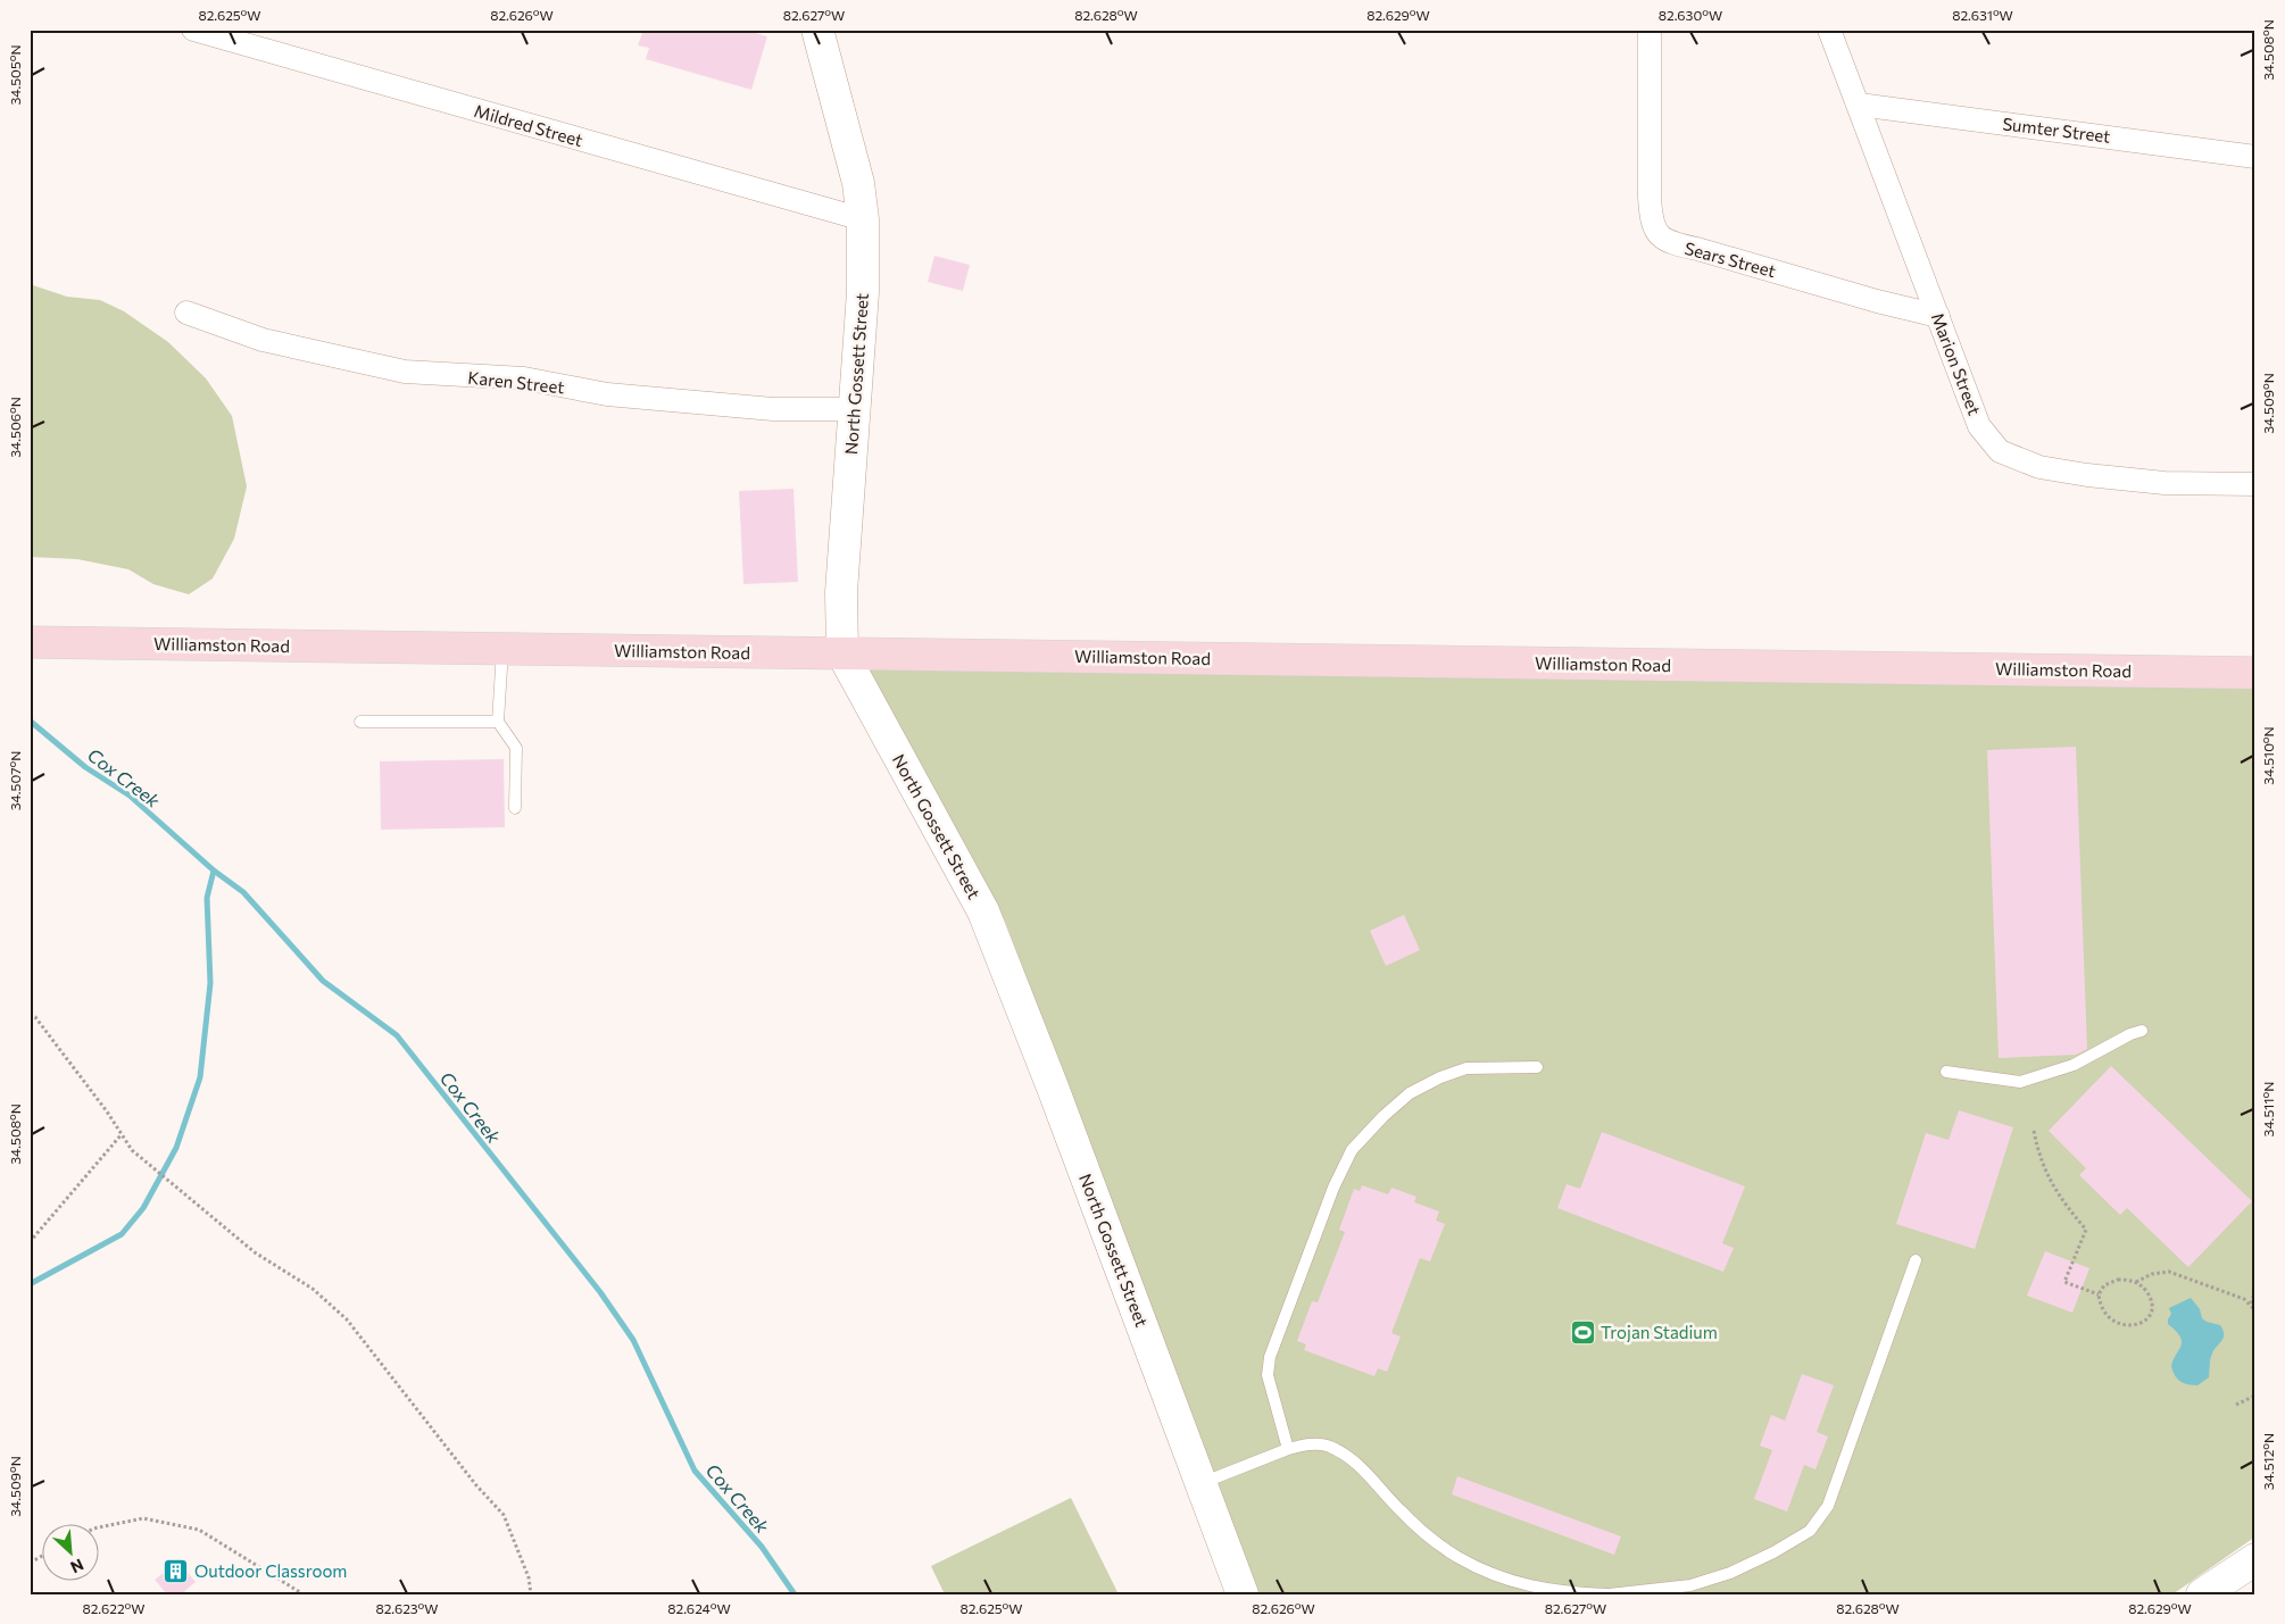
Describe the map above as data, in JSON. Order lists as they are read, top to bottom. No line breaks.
{"streets":{"main road":["Williamston Road"],"street":["Mildred Street","Sumter Street","Sears Street","Marion Street","North Gossett Street","Karen Street"]},"crossings":[["Mildred Street","North Gossett Street"],["Sumter Street","Marion Street"],["Sears Street","Marion Street"],["North Gossett Street","Karen Street"],["North Gossett Street","Williamston Road"]],"water":["Cox Creek"],"places":{"sports":["Trojan Stadium"],"building":["Outdoor Classroom"]},"north":"bottom right","coordinates":["82.625°W","82.626°W","82.627°W","82.628°W","82.629°W","82.630°W","82.631°W","34.508°N","34.505°N","34.509°N","34.506°N","34.510°N","34.507°N","34.511°N","34.512°N","82.622°W","82.623°W","82.624°W"]}
